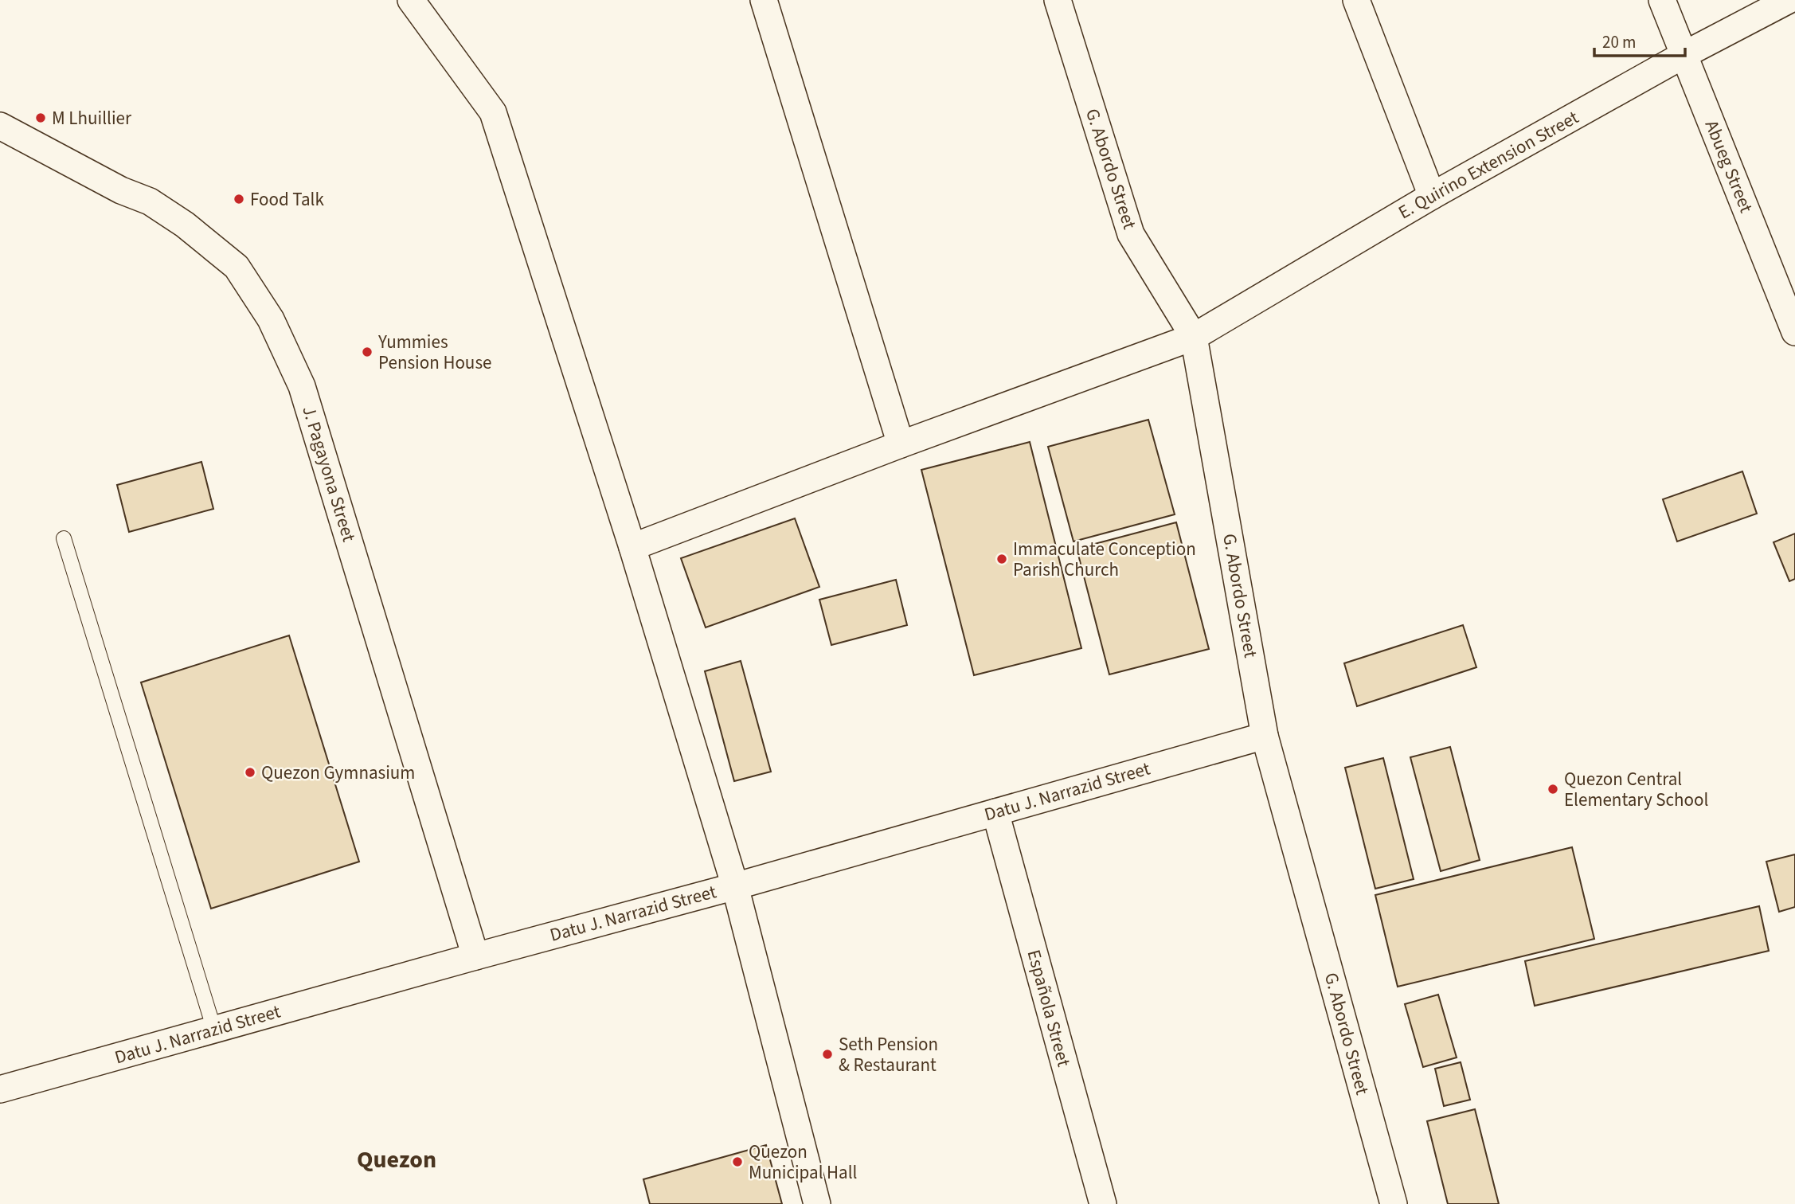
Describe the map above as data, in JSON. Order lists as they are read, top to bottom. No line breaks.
{"streets":{"street":["E. Quirino Extension Street","Abueg Street","G. Abordo Street","J. Pagayona Street","Datu J. Narrazid Street","Española Street"]},"crossings":[["E. Quirino Extension Street","Abueg Street"],["E. Quirino Extension Street","G. Abordo Street"],["G. Abordo Street","Datu J. Narrazid Street"],["J. Pagayona Street","Datu J. Narrazid Street"],["Datu J. Narrazid Street","Española Street"]],"districts":["Quezon"],"places":["M Lhuillier","Food Talk","Yummies Pension House","Immaculate Conception Parish Church","Quezon Gymnasium","Quezon Central Elementary School","Seth Pension & Restaurant","Quezon Municipal Hall"],"scale_bar":"20 m"}
